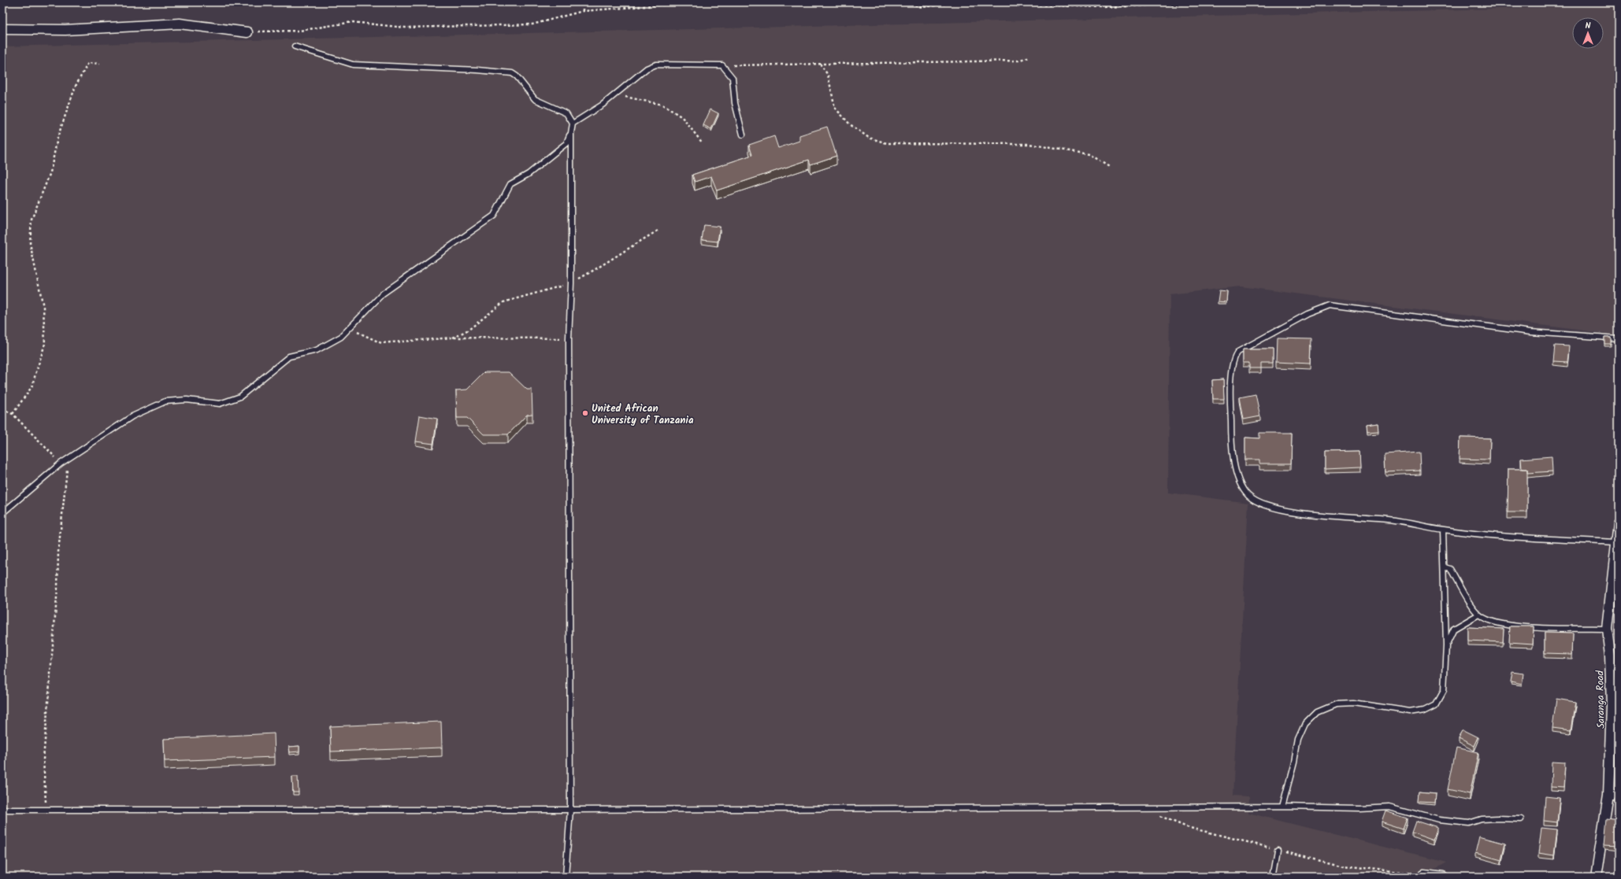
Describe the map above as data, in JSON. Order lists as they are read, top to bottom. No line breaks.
{"streets":{"street":["Saranga Road"]},"places":["United African University of Tanzania"],"north":"top"}
